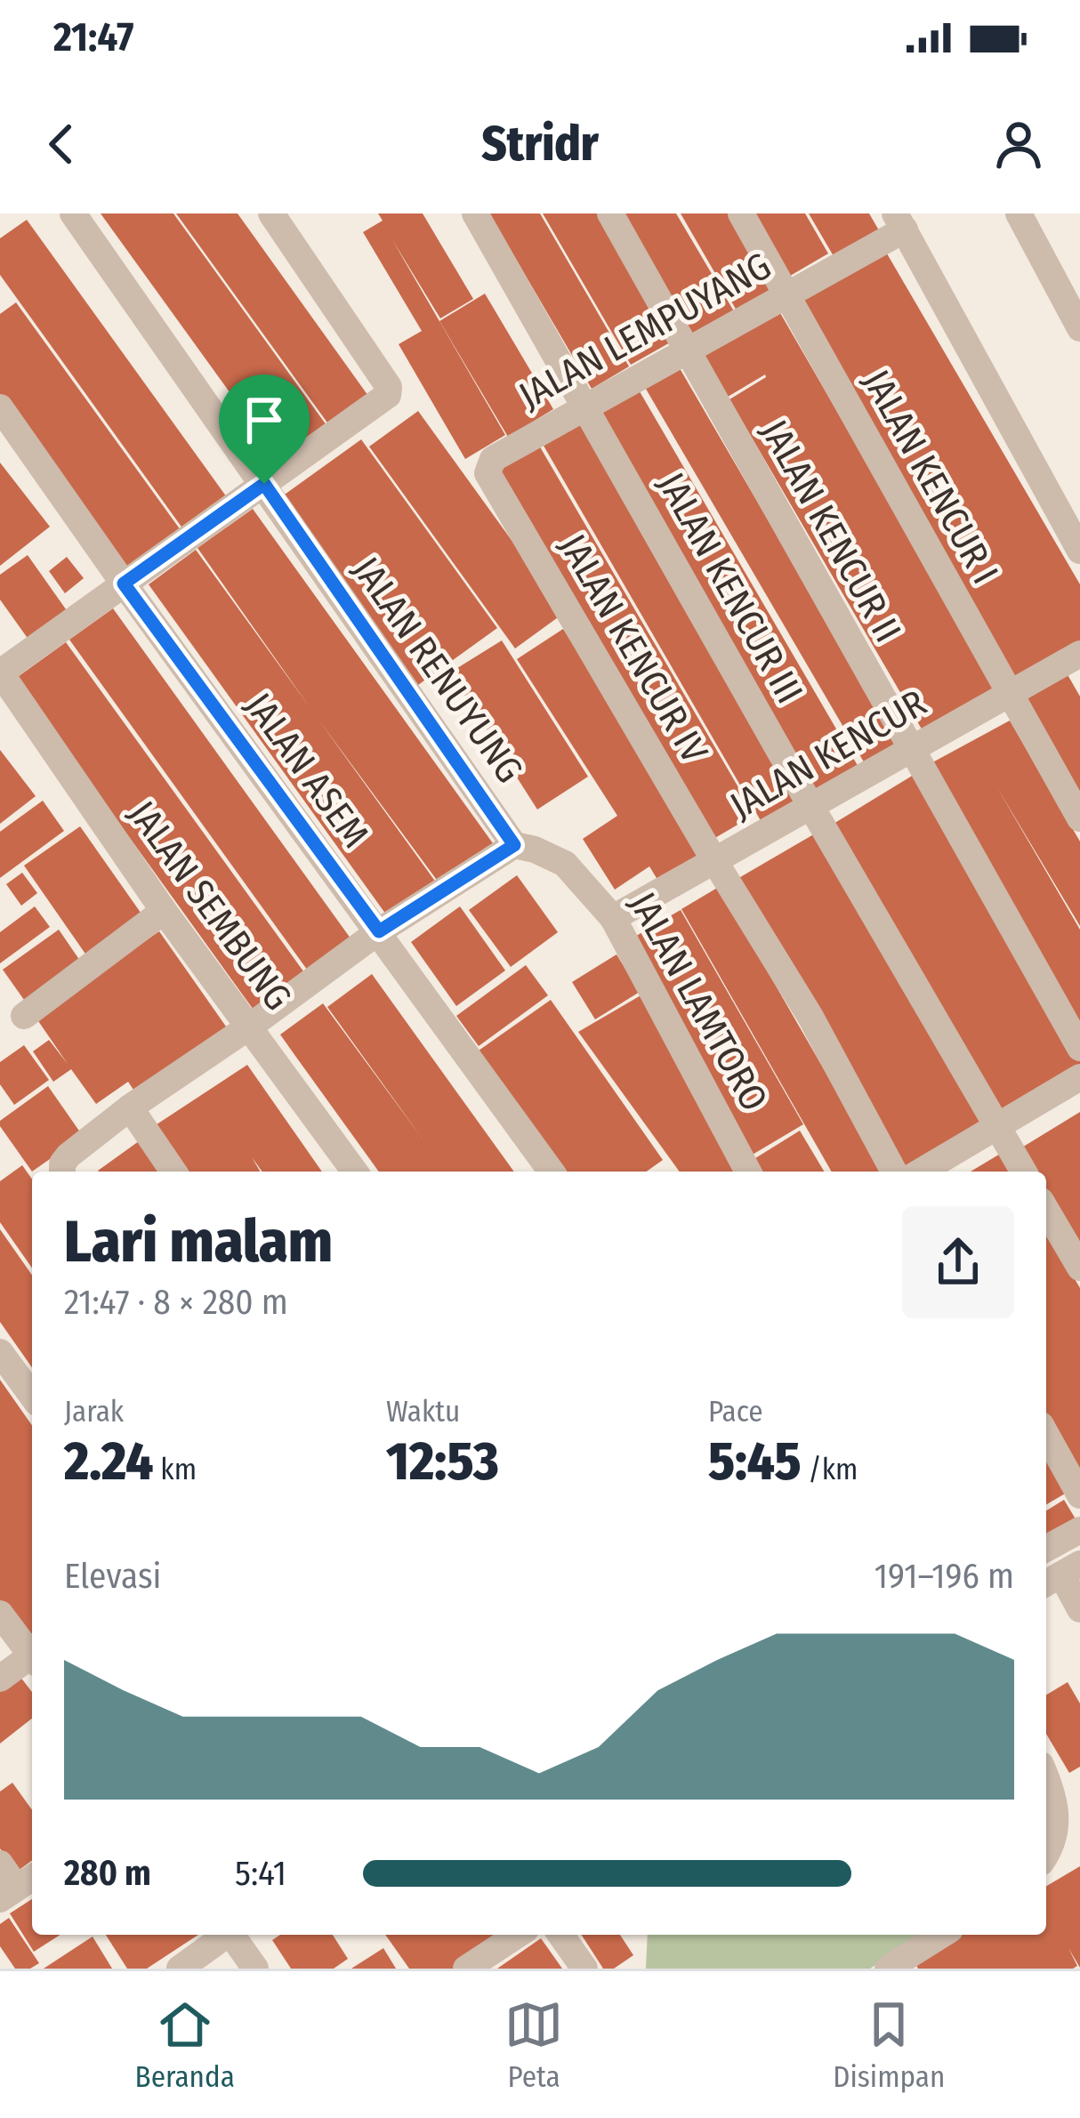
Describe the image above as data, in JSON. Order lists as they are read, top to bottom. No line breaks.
{"streets":{"street":["JALAN LEMPUYANG","JALAN KENCUR I","JALAN KENCUR II","JALAN KENCUR III","JALAN KENCUR IV","JALAN RENUYUNG","JALAN KENCUR","JALAN ASEM","JALAN SEMBUNG","JALAN LAMTORO"]},"crossings":[["JALAN LEMPUYANG","JALAN KENCUR I"],["JALAN LEMPUYANG","JALAN KENCUR II"],["JALAN LEMPUYANG","JALAN KENCUR III"],["JALAN LEMPUYANG","JALAN KENCUR IV"],["JALAN KENCUR I","JALAN KENCUR"],["JALAN KENCUR II","JALAN KENCUR"],["JALAN KENCUR III","JALAN KENCUR"],["JALAN KENCUR IV","JALAN KENCUR"],["JALAN RENUYUNG","JALAN LAMTORO"],["JALAN KENCUR","JALAN LAMTORO"],["JALAN ASEM","JALAN SEMBUNG"]],"page":{"status":"21:47","header":"Stridr","heading":["Lari malam","21:47 · 8 × 280 m"],"stats":[["Jarak","2.24 km"],["Waktu","12:53"],["Pace","5:45 /km"]],"chart":["Elevasi","191–196 m"],"list":[{"name":"280 m","note":"5:41"}],"tabs":["Beranda","Peta","Disimpan"]}}
